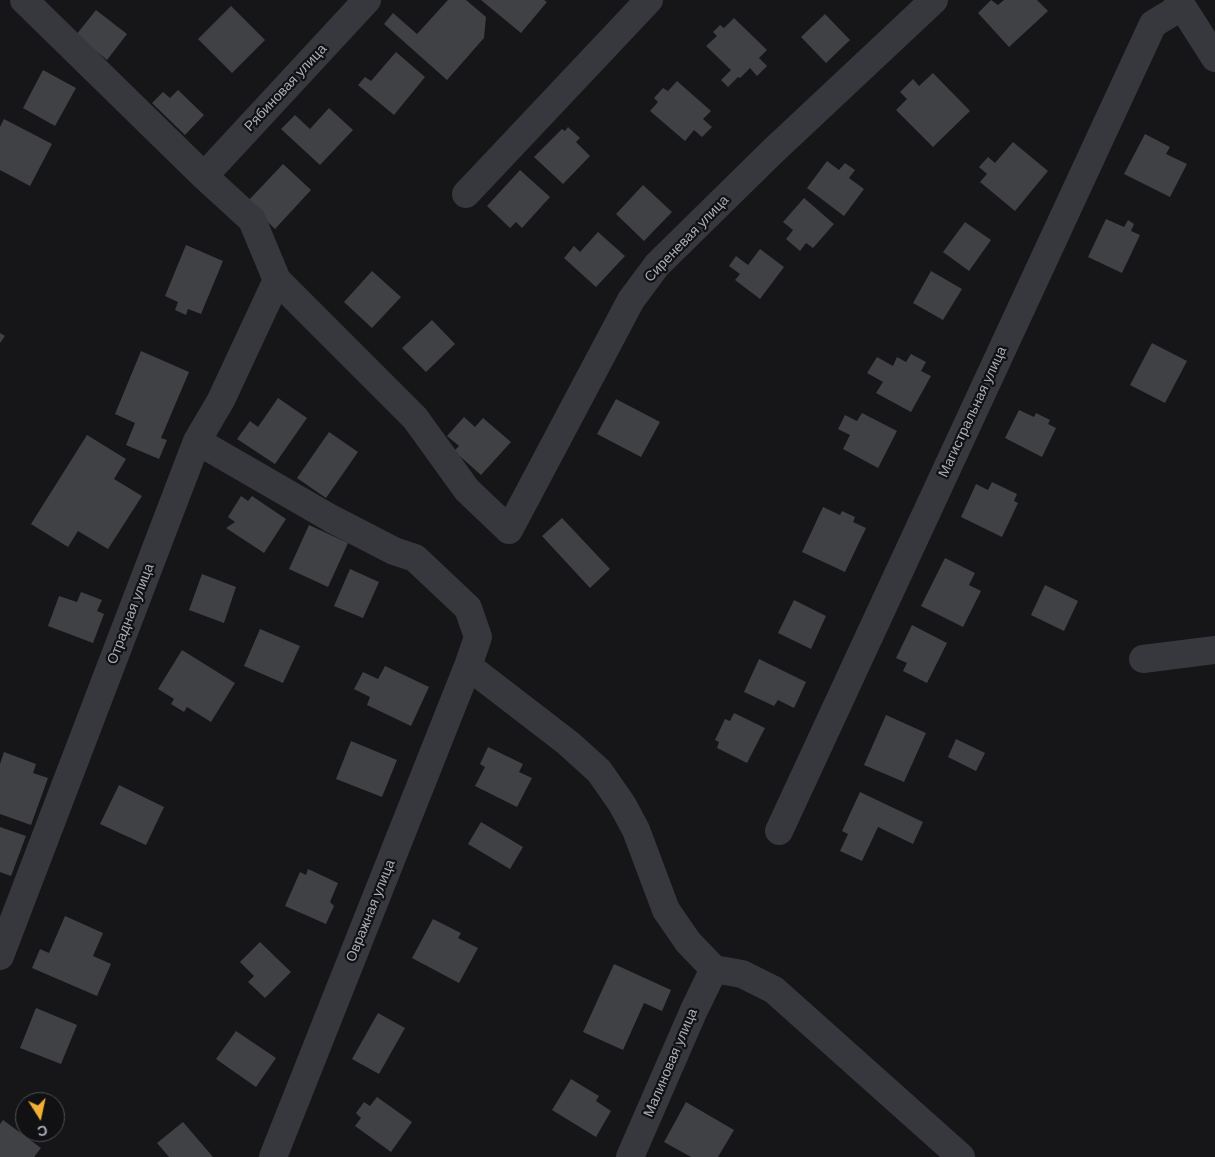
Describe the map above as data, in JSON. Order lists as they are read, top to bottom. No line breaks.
{"streets":{"street":["Рябиновая улица","Сиреневая улица","Магистральная улица","Отрадная улица","Овражная улица","Малиновая улица"]},"crossings":[["Сиреневая улица","Отрадная улица"],["Отрадная улица","Овражная улица"]],"north":"bottom"}
